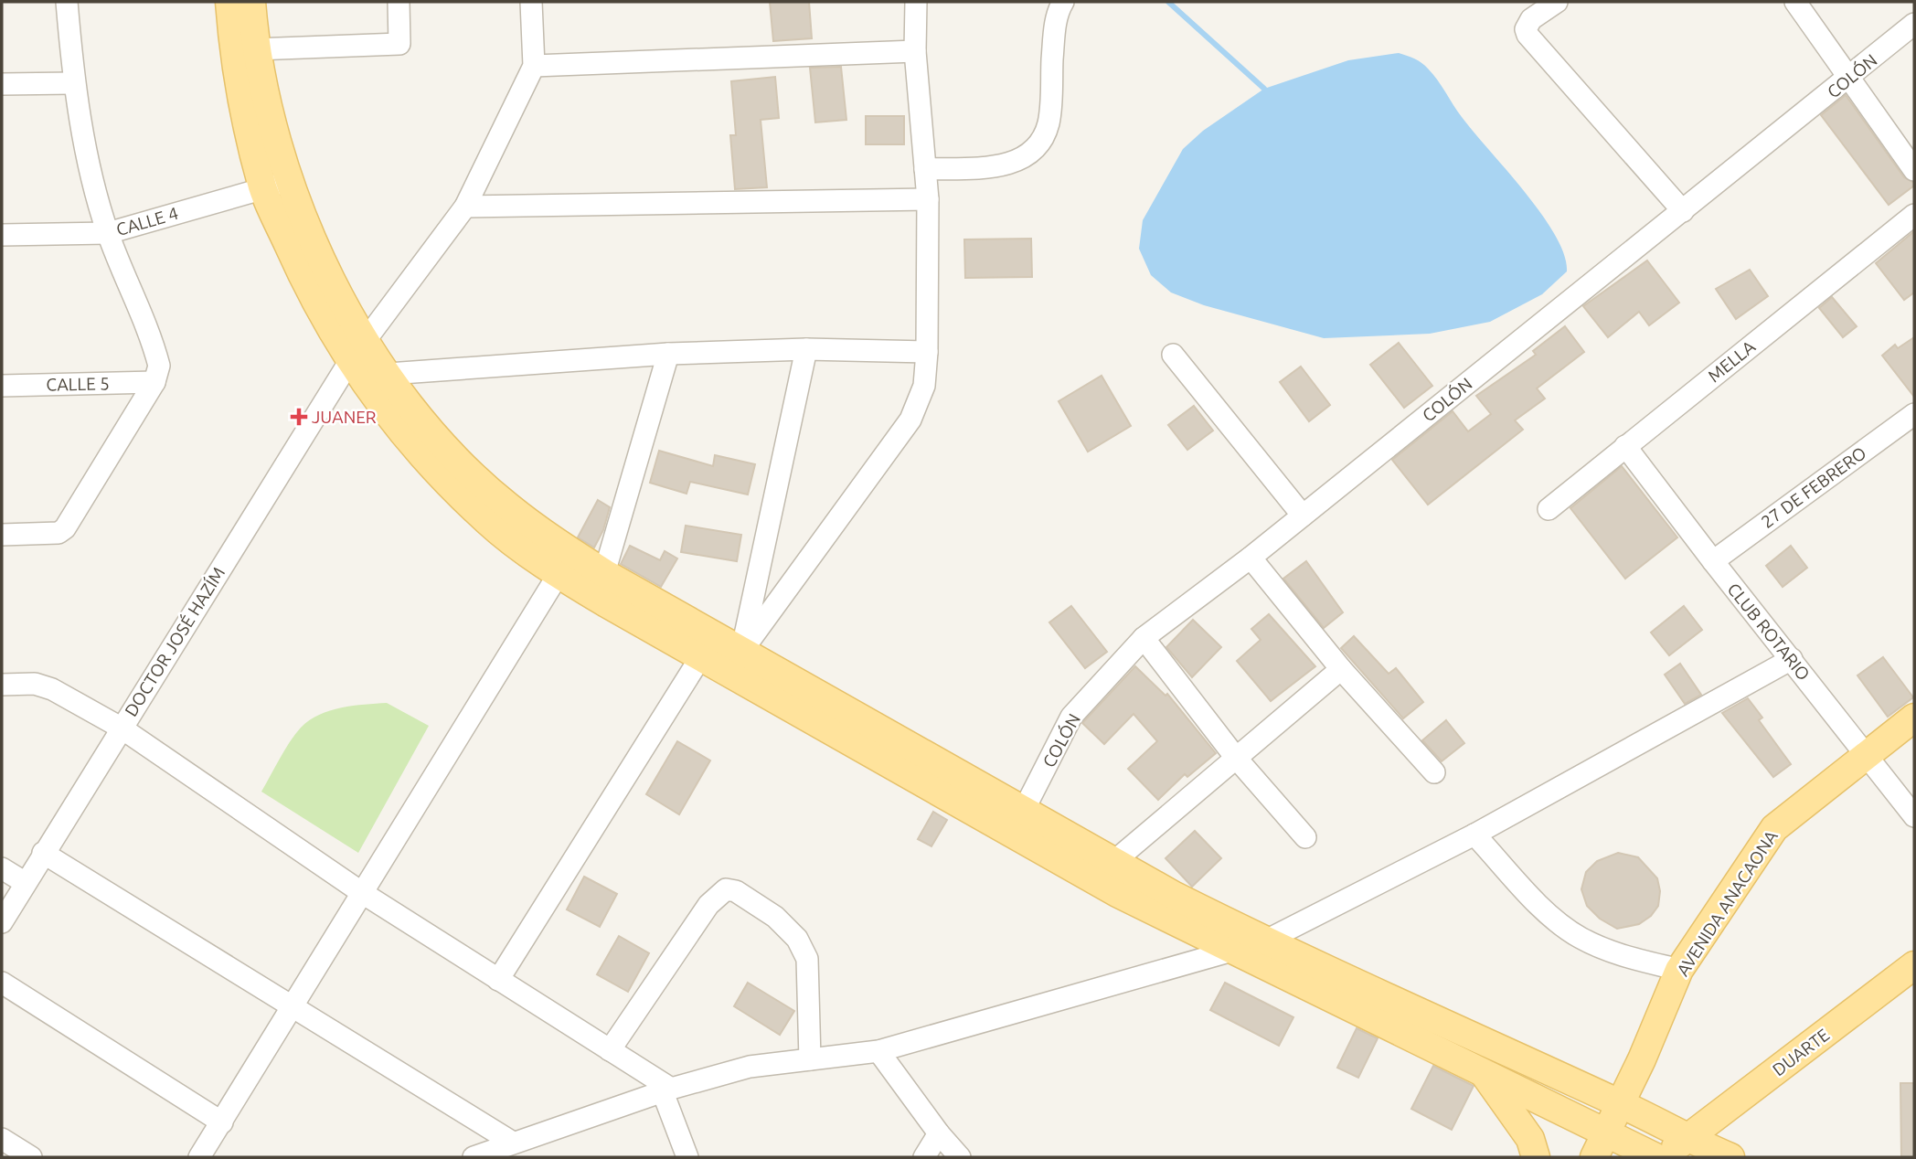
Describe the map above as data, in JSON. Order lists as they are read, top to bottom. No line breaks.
{"streets":{"main road":["AVENIDA ANACAONA","DUARTE"],"street":["COLÓN","CALLE 4","MELLA","CALLE 5","27 DE FEBRERO","CLUB ROTARIO","DOCTOR JOSÉ HAZÍM"]},"crossings":[["MELLA","CLUB ROTARIO"],["27 DE FEBRERO","CLUB ROTARIO"],["CLUB ROTARIO","AVENIDA ANACAONA"]],"places":{"health":["JUANER"]}}
